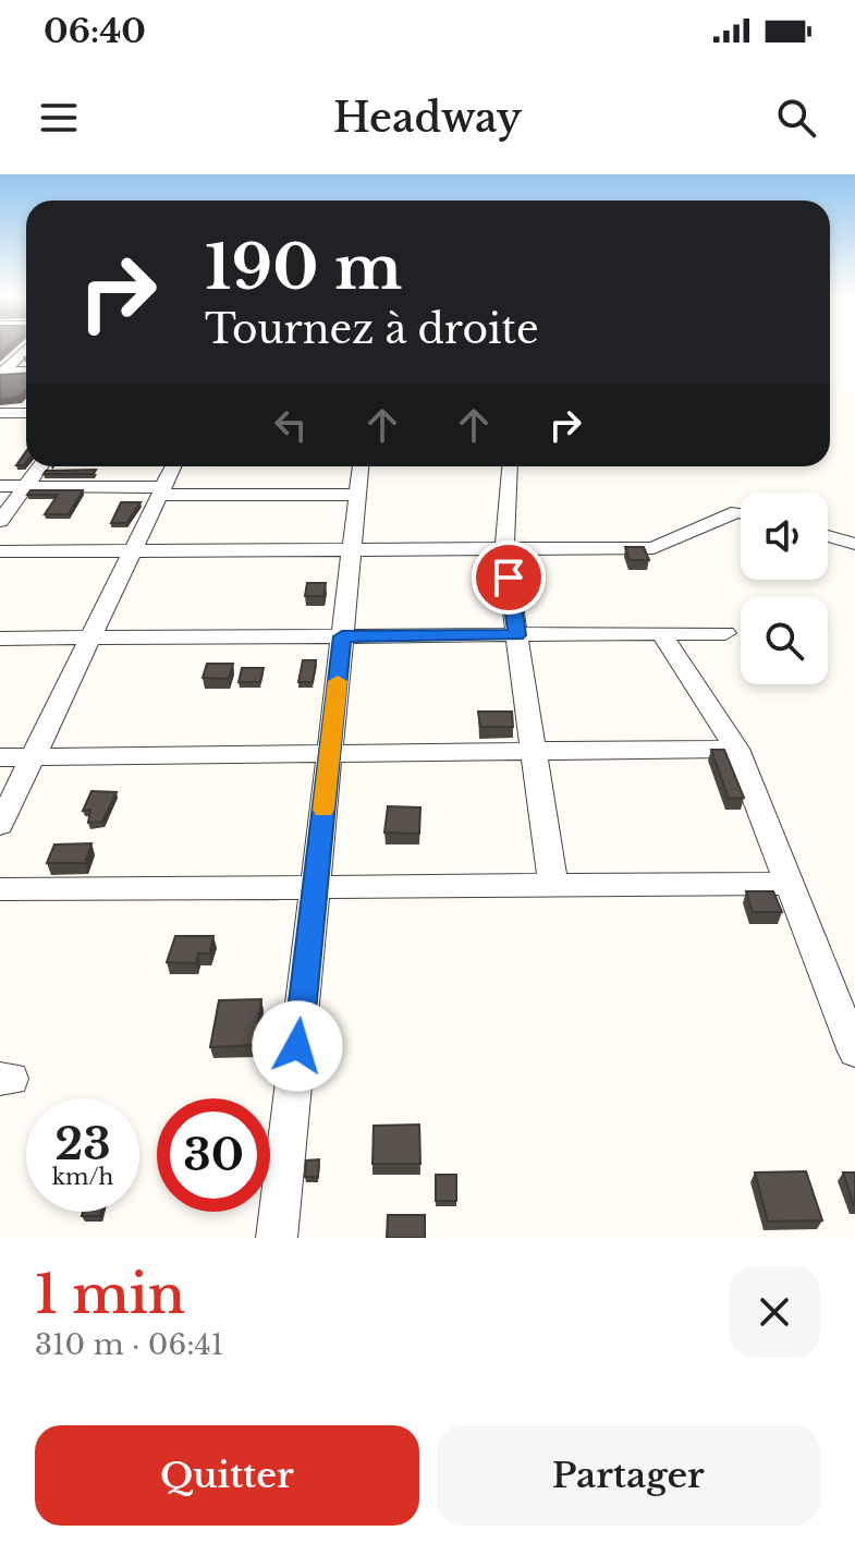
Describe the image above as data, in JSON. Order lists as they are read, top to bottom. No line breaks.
{"page":{"status":"06:40","header":"Headway","turn":["190 m","Tournez à droite"],"speed":"23 km/h","limit":"30","heading":["1 min","310 m · 06:41"],"buttons":["Quitter","Partager"]}}
